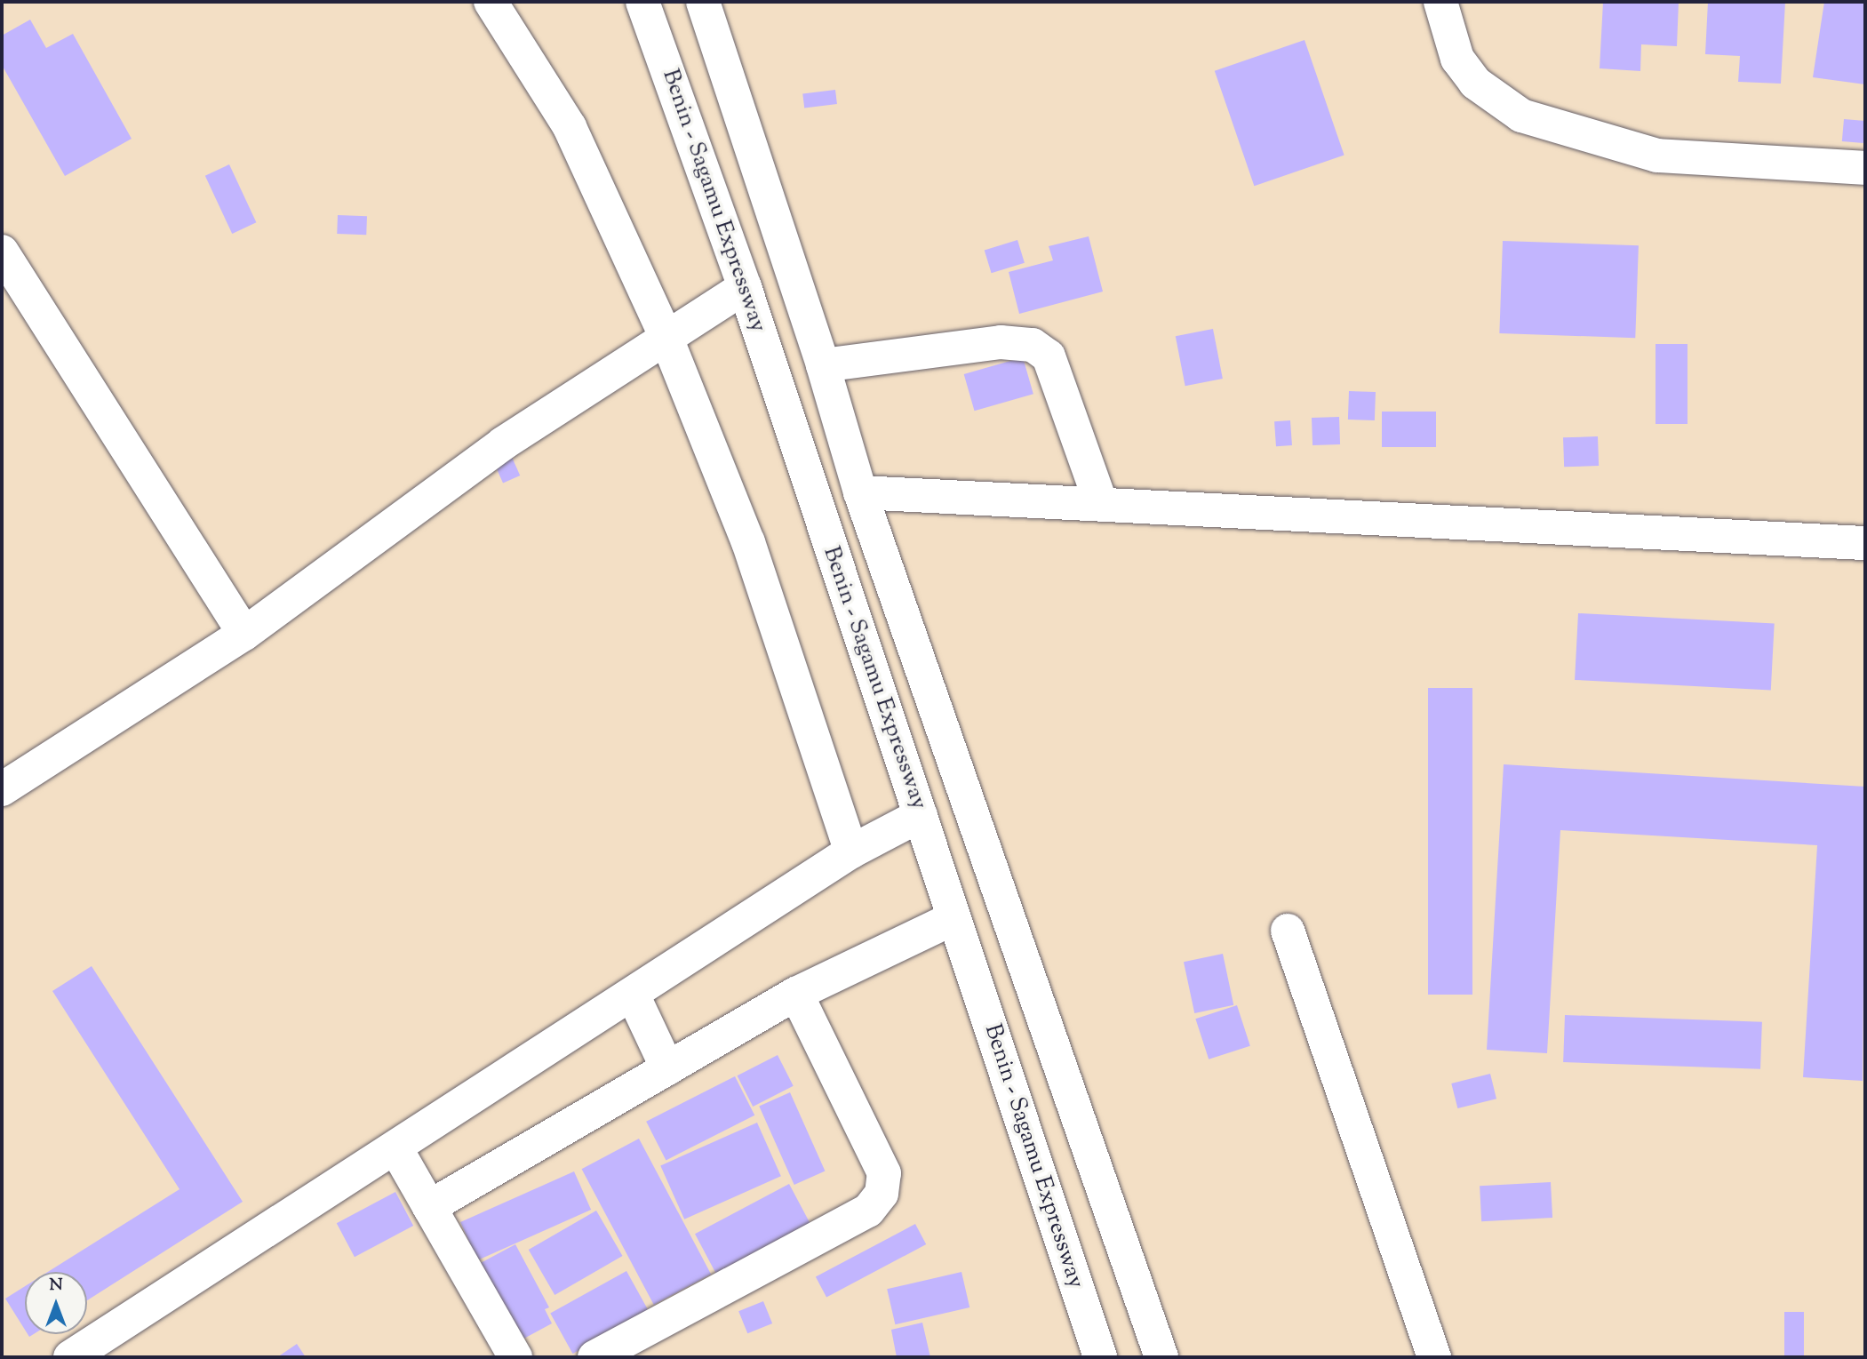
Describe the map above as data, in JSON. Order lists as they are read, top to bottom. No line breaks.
{"streets":{"main road":["Benin - Sagamu Expressway"]},"north":"top"}
